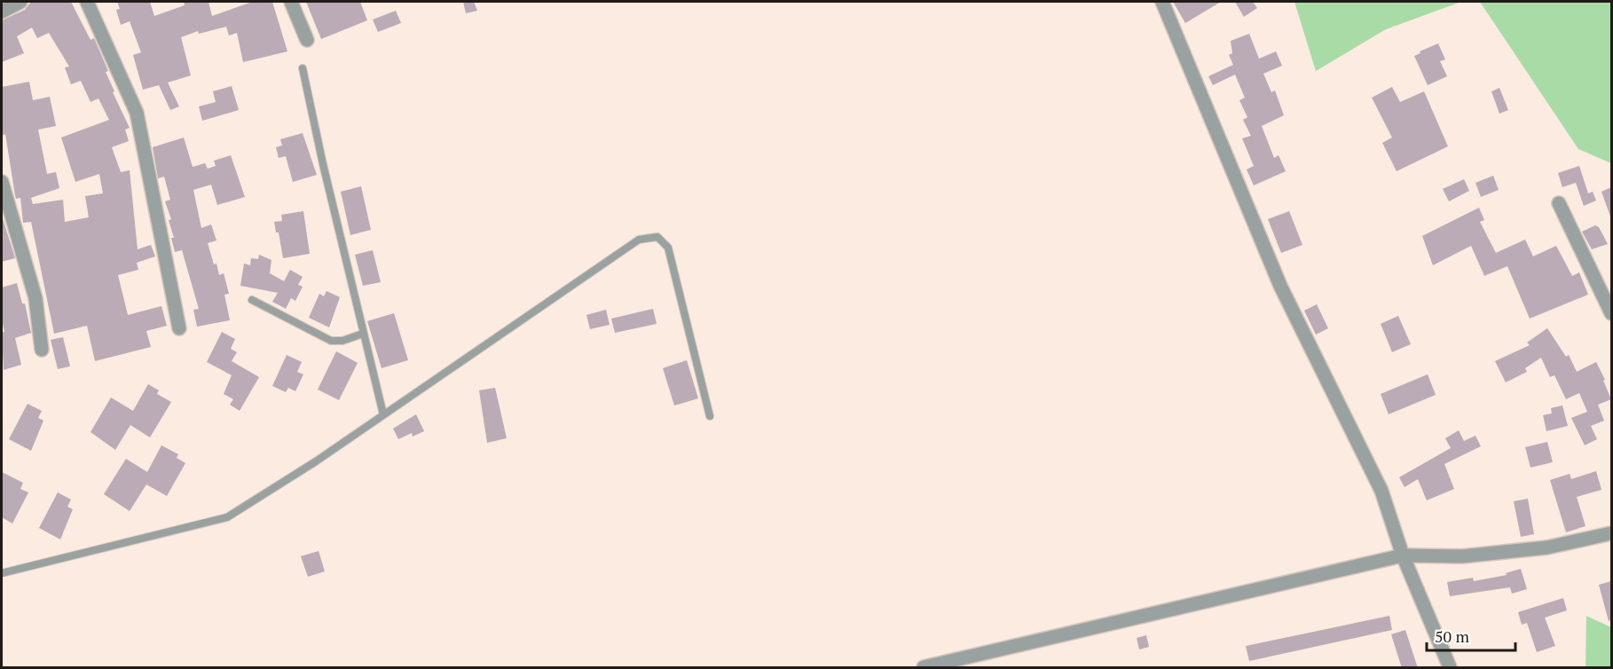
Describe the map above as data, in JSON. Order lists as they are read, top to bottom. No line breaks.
{"scale_bar":"50 m"}
